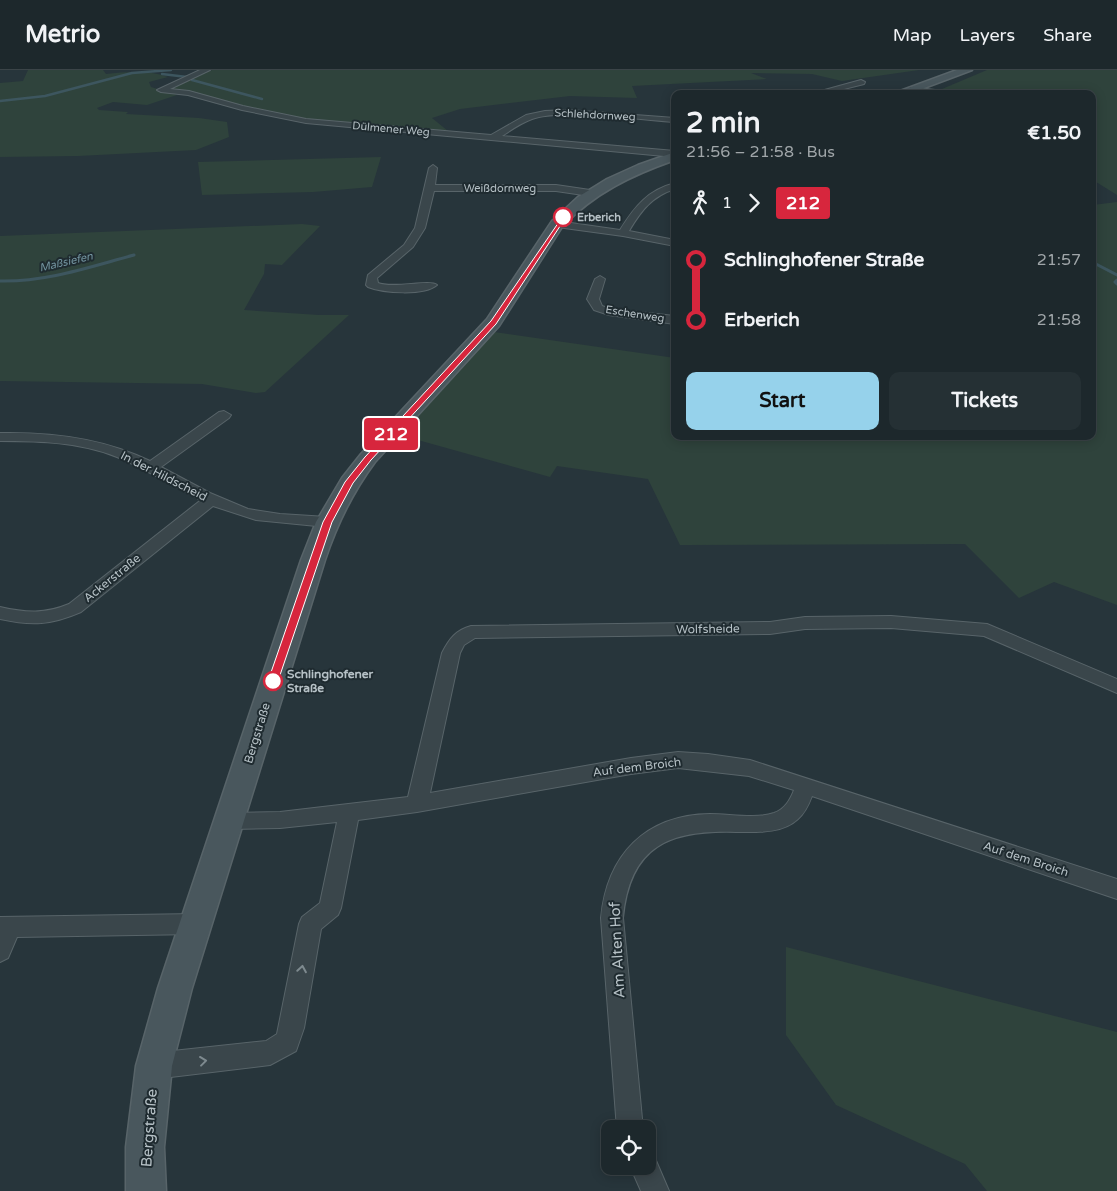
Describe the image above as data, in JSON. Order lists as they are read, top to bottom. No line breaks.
{"streets":{"street":["Schlehdornweg","Dülmener Weg","Weißdornweg","Eschenweg","In der Hildscheid","Ackerstraße","Wolfsheide","Bergstraße","Auf dem Broich","Am Alten Hof"]},"crossings":[["Schlehdornweg","Dülmener Weg"],["Weißdornweg","Bergstraße"],["In der Hildscheid","Ackerstraße"],["In der Hildscheid","Bergstraße"],["Wolfsheide","Auf dem Broich"],["Bergstraße","Auf dem Broich"],["Auf dem Broich","Am Alten Hof"]],"water":["Maßsiefen"],"places":["Erberich","Schlinghofener Straße"],"lines":["bus line 212"],"page":{"header":"Metrio","nav":["Map","Layers","Share"],"on_map":"212","heading":["2 min","21:56 – 21:58 · Bus","€1.50"],"legs":["1","212"],"list":[{"name":"Schlinghofener Straße","value":"21:57"},{"name":"Erberich","value":"21:58"}],"buttons":["Start","Tickets"]}}
